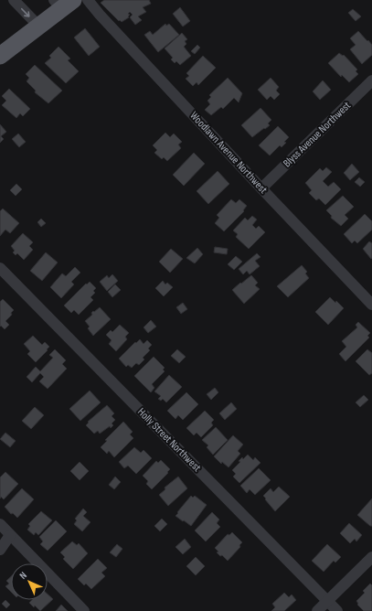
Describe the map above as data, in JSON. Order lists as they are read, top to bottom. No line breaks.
{"streets":{"street":["Blyss Avenue Northwest","Woodlawn Avenue Northwest","Holly Street Northwest"]},"crossings":[["Blyss Avenue Northwest","Woodlawn Avenue Northwest"]],"north":"top left"}
